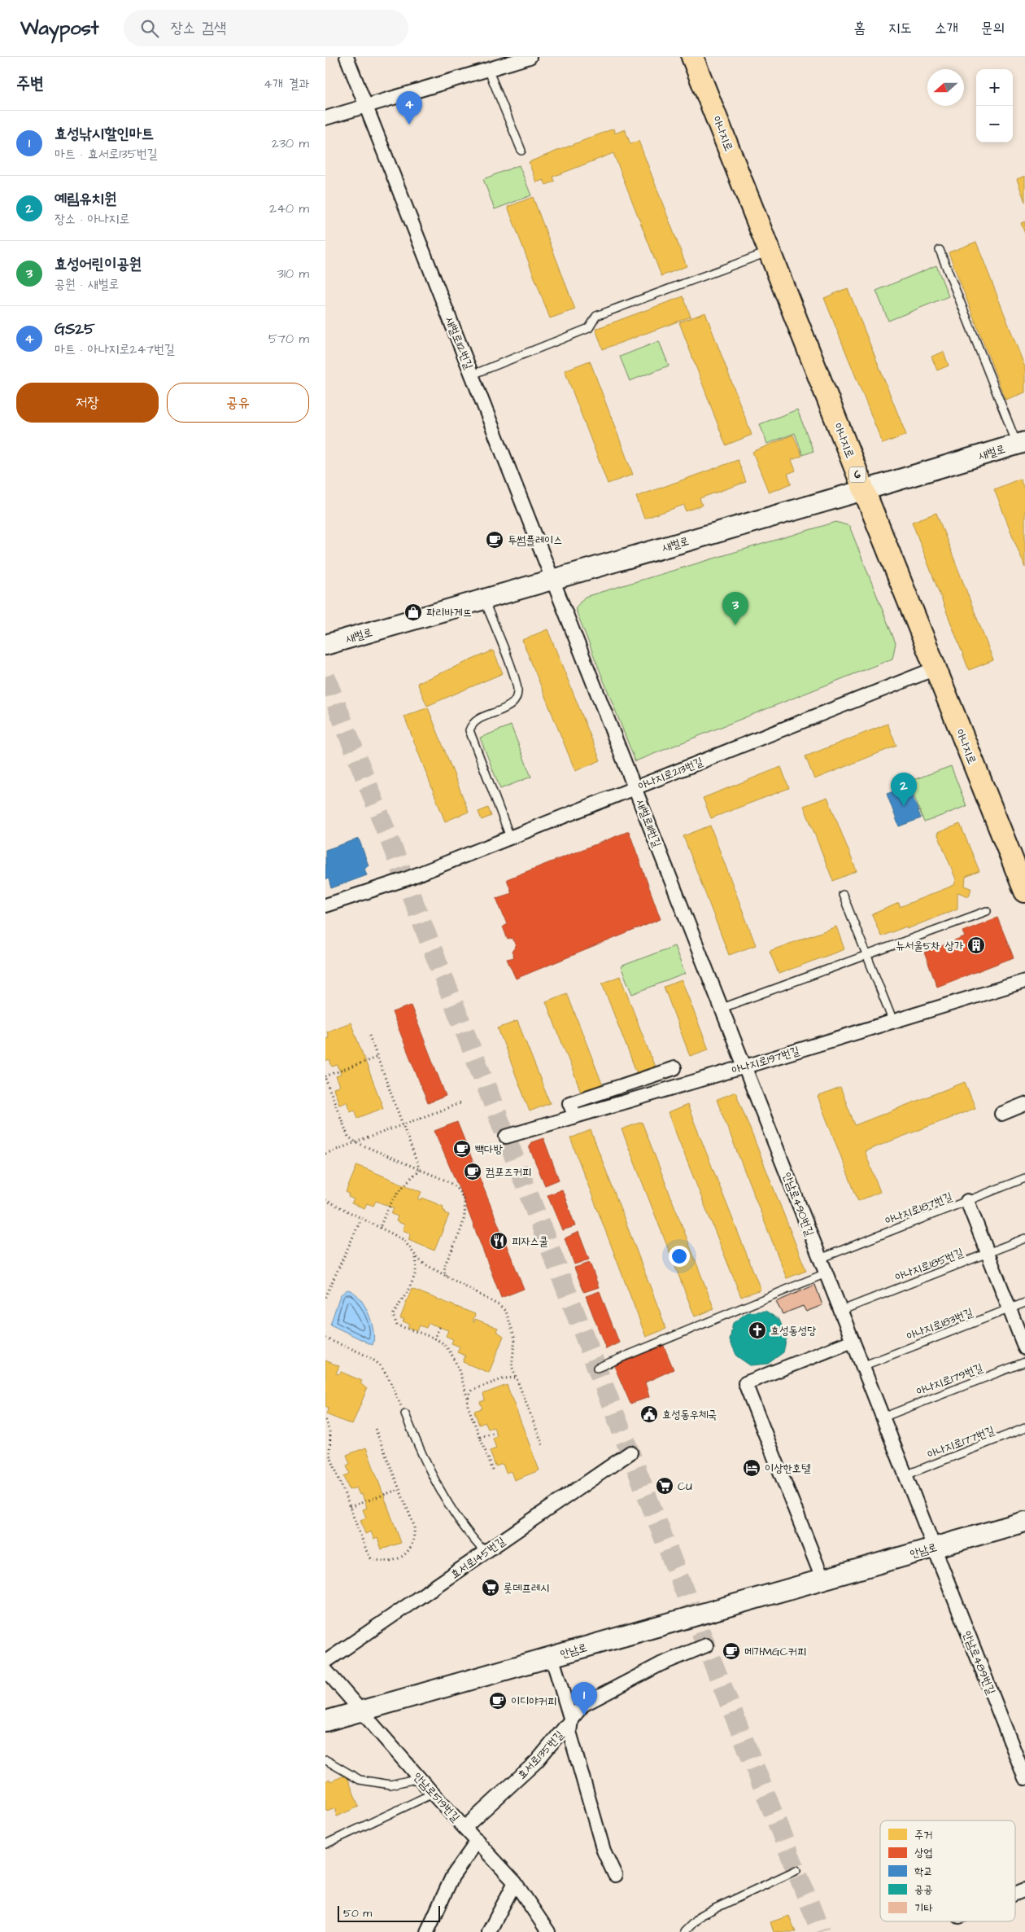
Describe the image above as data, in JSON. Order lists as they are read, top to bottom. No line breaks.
{"streets":{"main road":["아나지로","새벌로","6","안남로"],"street":["새벌로112번길","아나지로213번길","새벌로111번길","아나지로197번길","안남로490번길","효서로145번길","안남로489번길","효서로135번길","안남로519번길"],"lane":["아나지로187번길","아나지로185번길","아나지로183번길","아나지로179번길","아나지로177번길"]},"crossings":[["아나지로","새벌로"],["아나지로","아나지로213번길"],["새벌로112번길","새벌로"],["새벌로112번길","새벌로111번길"],["새벌로","새벌로111번길"],["아나지로213번길","새벌로111번길"],["새벌로111번길","아나지로197번길"],["새벌로111번길","안남로490번길"],["아나지로197번길","안남로490번길"],["안남로490번길","아나지로187번길"],["안남로490번길","아나지로185번길"],["안남로490번길","아나지로183번길"],["안남로490번길","아나지로179번길"],["안남로490번길","아나지로177번길"],["안남로490번길","안남로"],["안남로490번길","안남로489번길"],["안남로","안남로489번길"],["안남로","안남로519번길"],["효서로135번길","안남로519번길"]],"places":{"cafe":["투썸플레이스","빽다방","컴포즈커피","메가MGC커피","이디야커피"],"shop":["파리바게뜨"],"building":["뉴서울5차 상가"],"restaurant":["피자스쿨"],"church":["효성동성당"],"public building":["효성동우체국"],"hotel":["이상한호텔"],"supermarket":["CU","롯데프레시"]},"legend":["주거","상업","학교","공공","기타"],"scale_bar":"50 m","north":"left","page":{"header":"Waypost","search":"장소 검색","nav":["홈","지도","소개","문의"],"heading":["주변","4개 결과"],"map_buttons":["+","−"],"pins":["4","3","2","1"],"list":[{"mark":"1","name":"효성낚시할인마트","note":"마트 · 효서로135번길","value":"230 m"},{"mark":"2","name":"예림유치원","note":"장소 · 아나지로","value":"240 m"},{"mark":"3","name":"효성어린이공원","note":"공원 · 새벌로","value":"310 m"},{"mark":"4","name":"GS25","note":"마트 · 아나지로247번길","value":"570 m"}],"buttons":["저장","공유"],"scale":"50 m"}}
